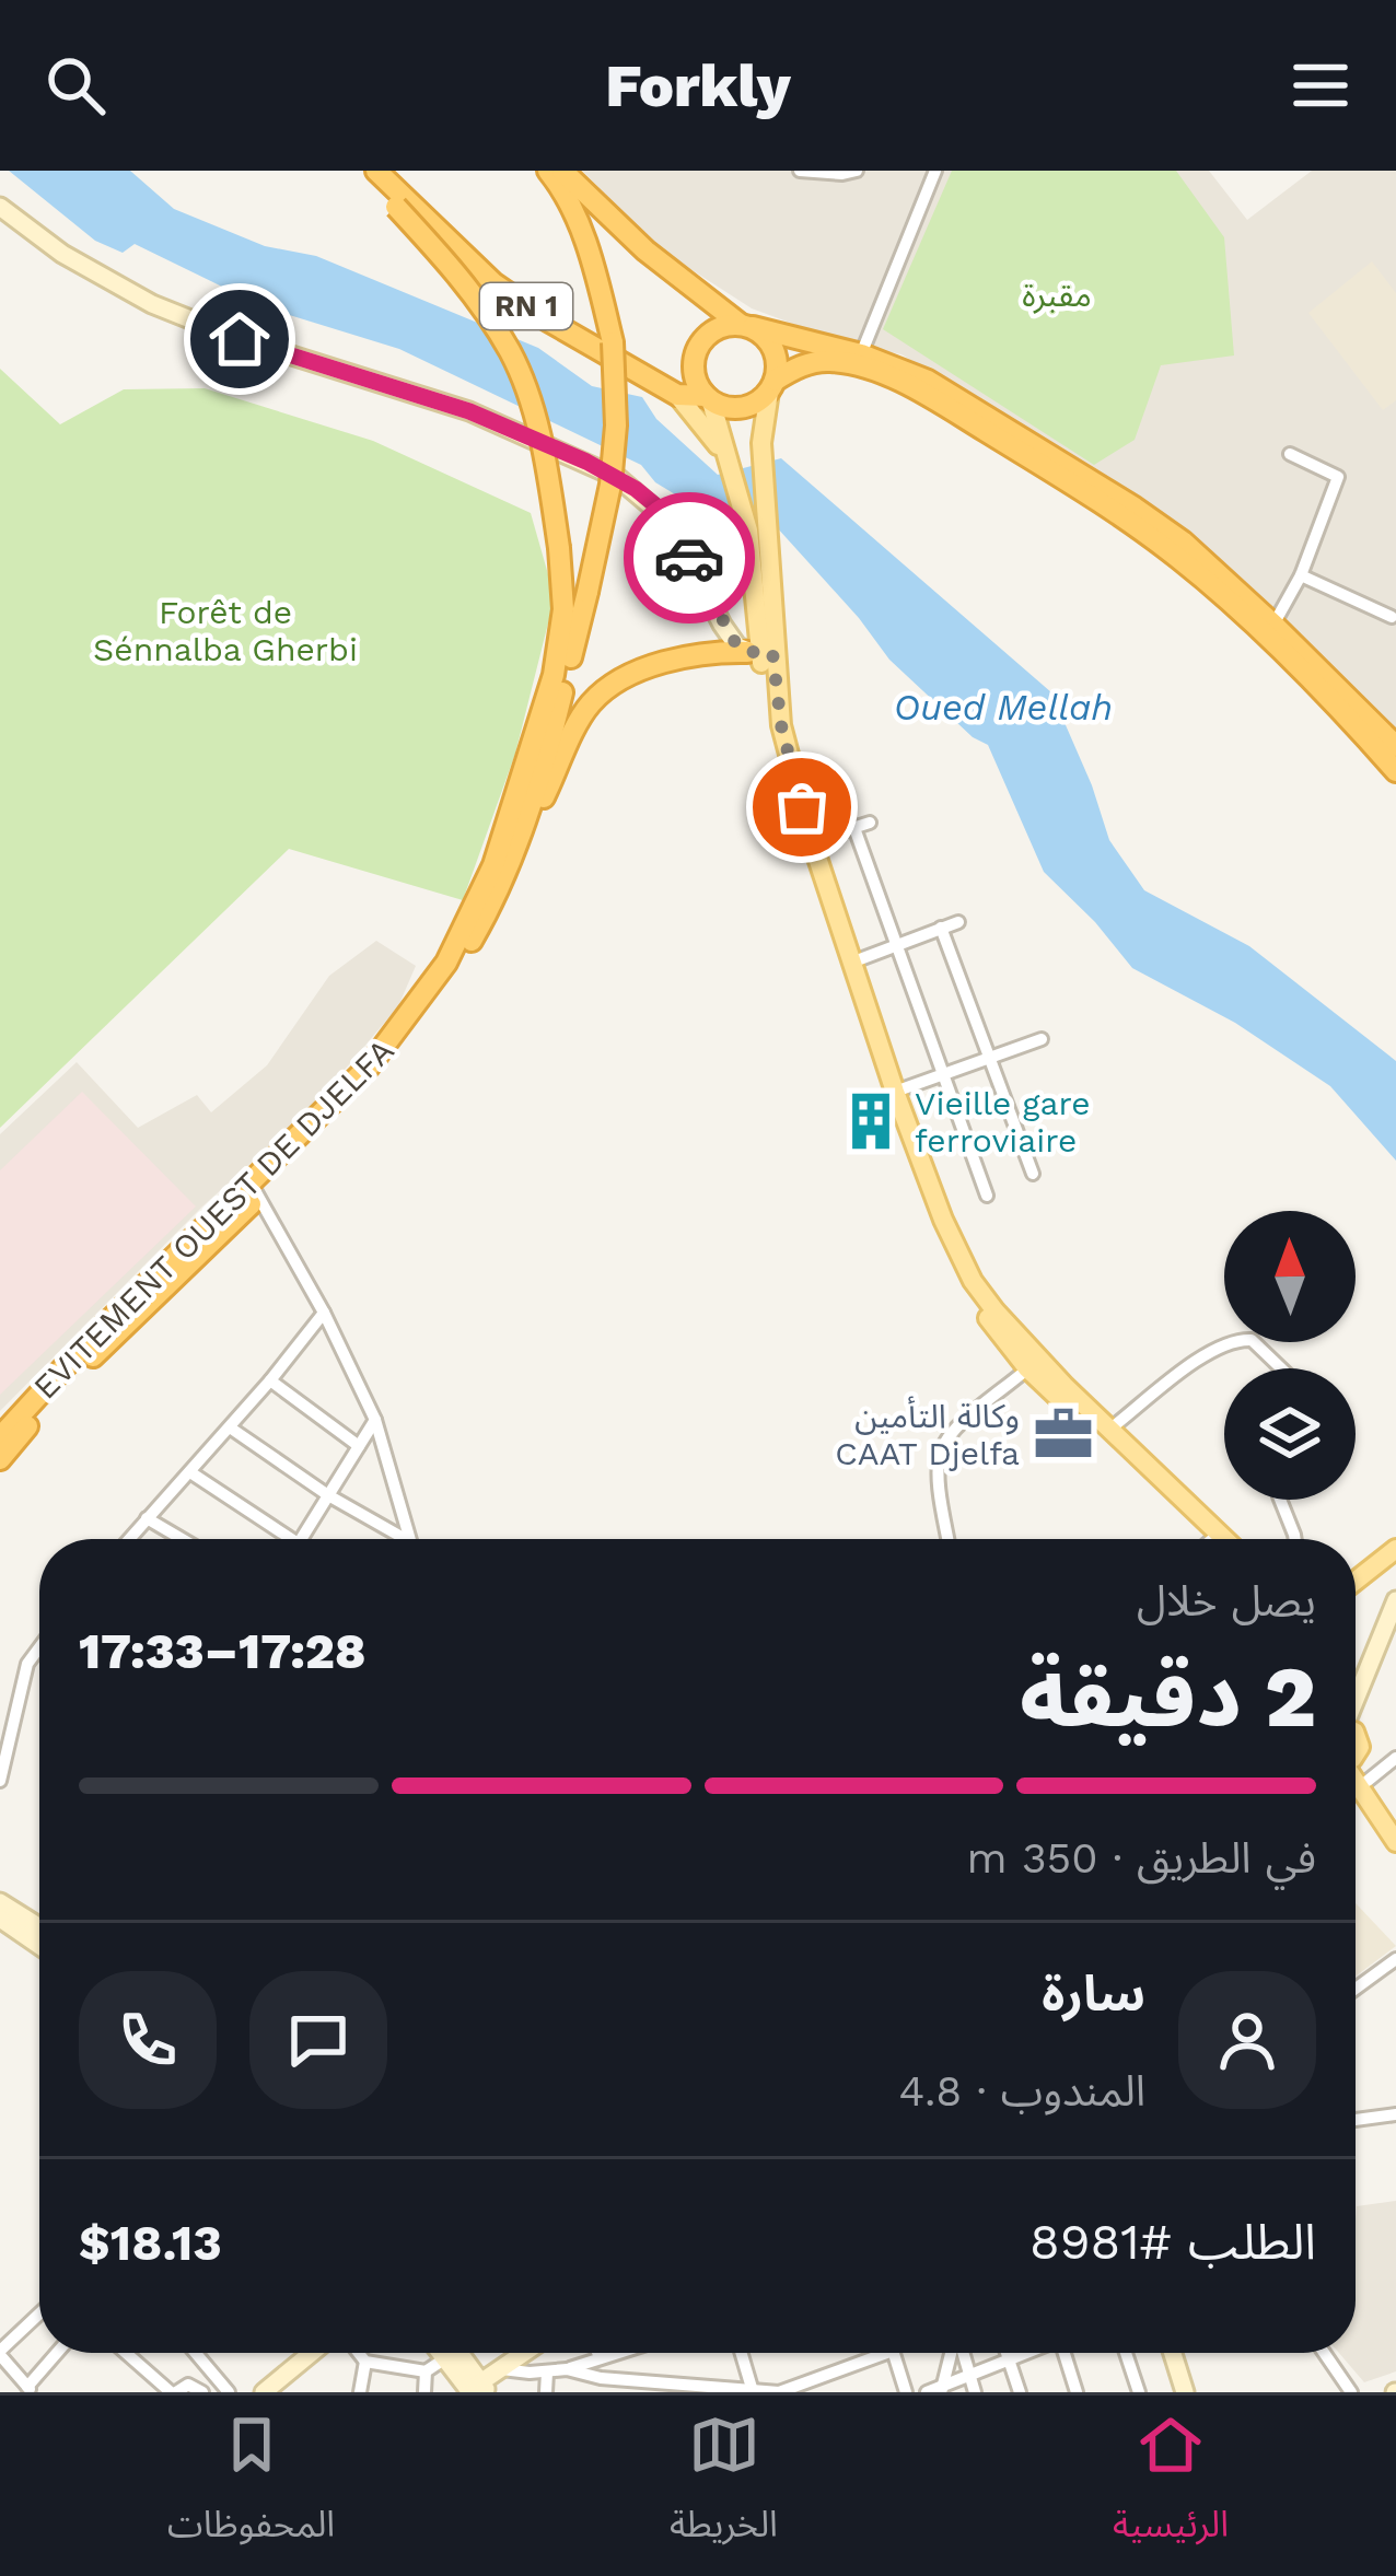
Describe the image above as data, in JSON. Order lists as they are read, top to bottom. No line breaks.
{"streets":{"highway":["RN 1","EVITEMENT OUEST DE DJELFA"]},"water":["Oued Mellah"],"parks":["مقبرة","Forêt de Sénnalba Gherbi"],"places":{"building":["Vieille gare ferroviaire"],"office":["وكالة التأمين CAAT Djelfa"]},"north":"top","page":{"header":"Forkly","heading":["2 دقيقة","يصل خلال","17:28–17:33"],"panel":["سارة","المندوب · 4.8","الطلب #8981","$18.13"],"bar":"في الطريق · 350 m","tabs":["الرئيسية","الخريطة","المحفوظات"]}}
